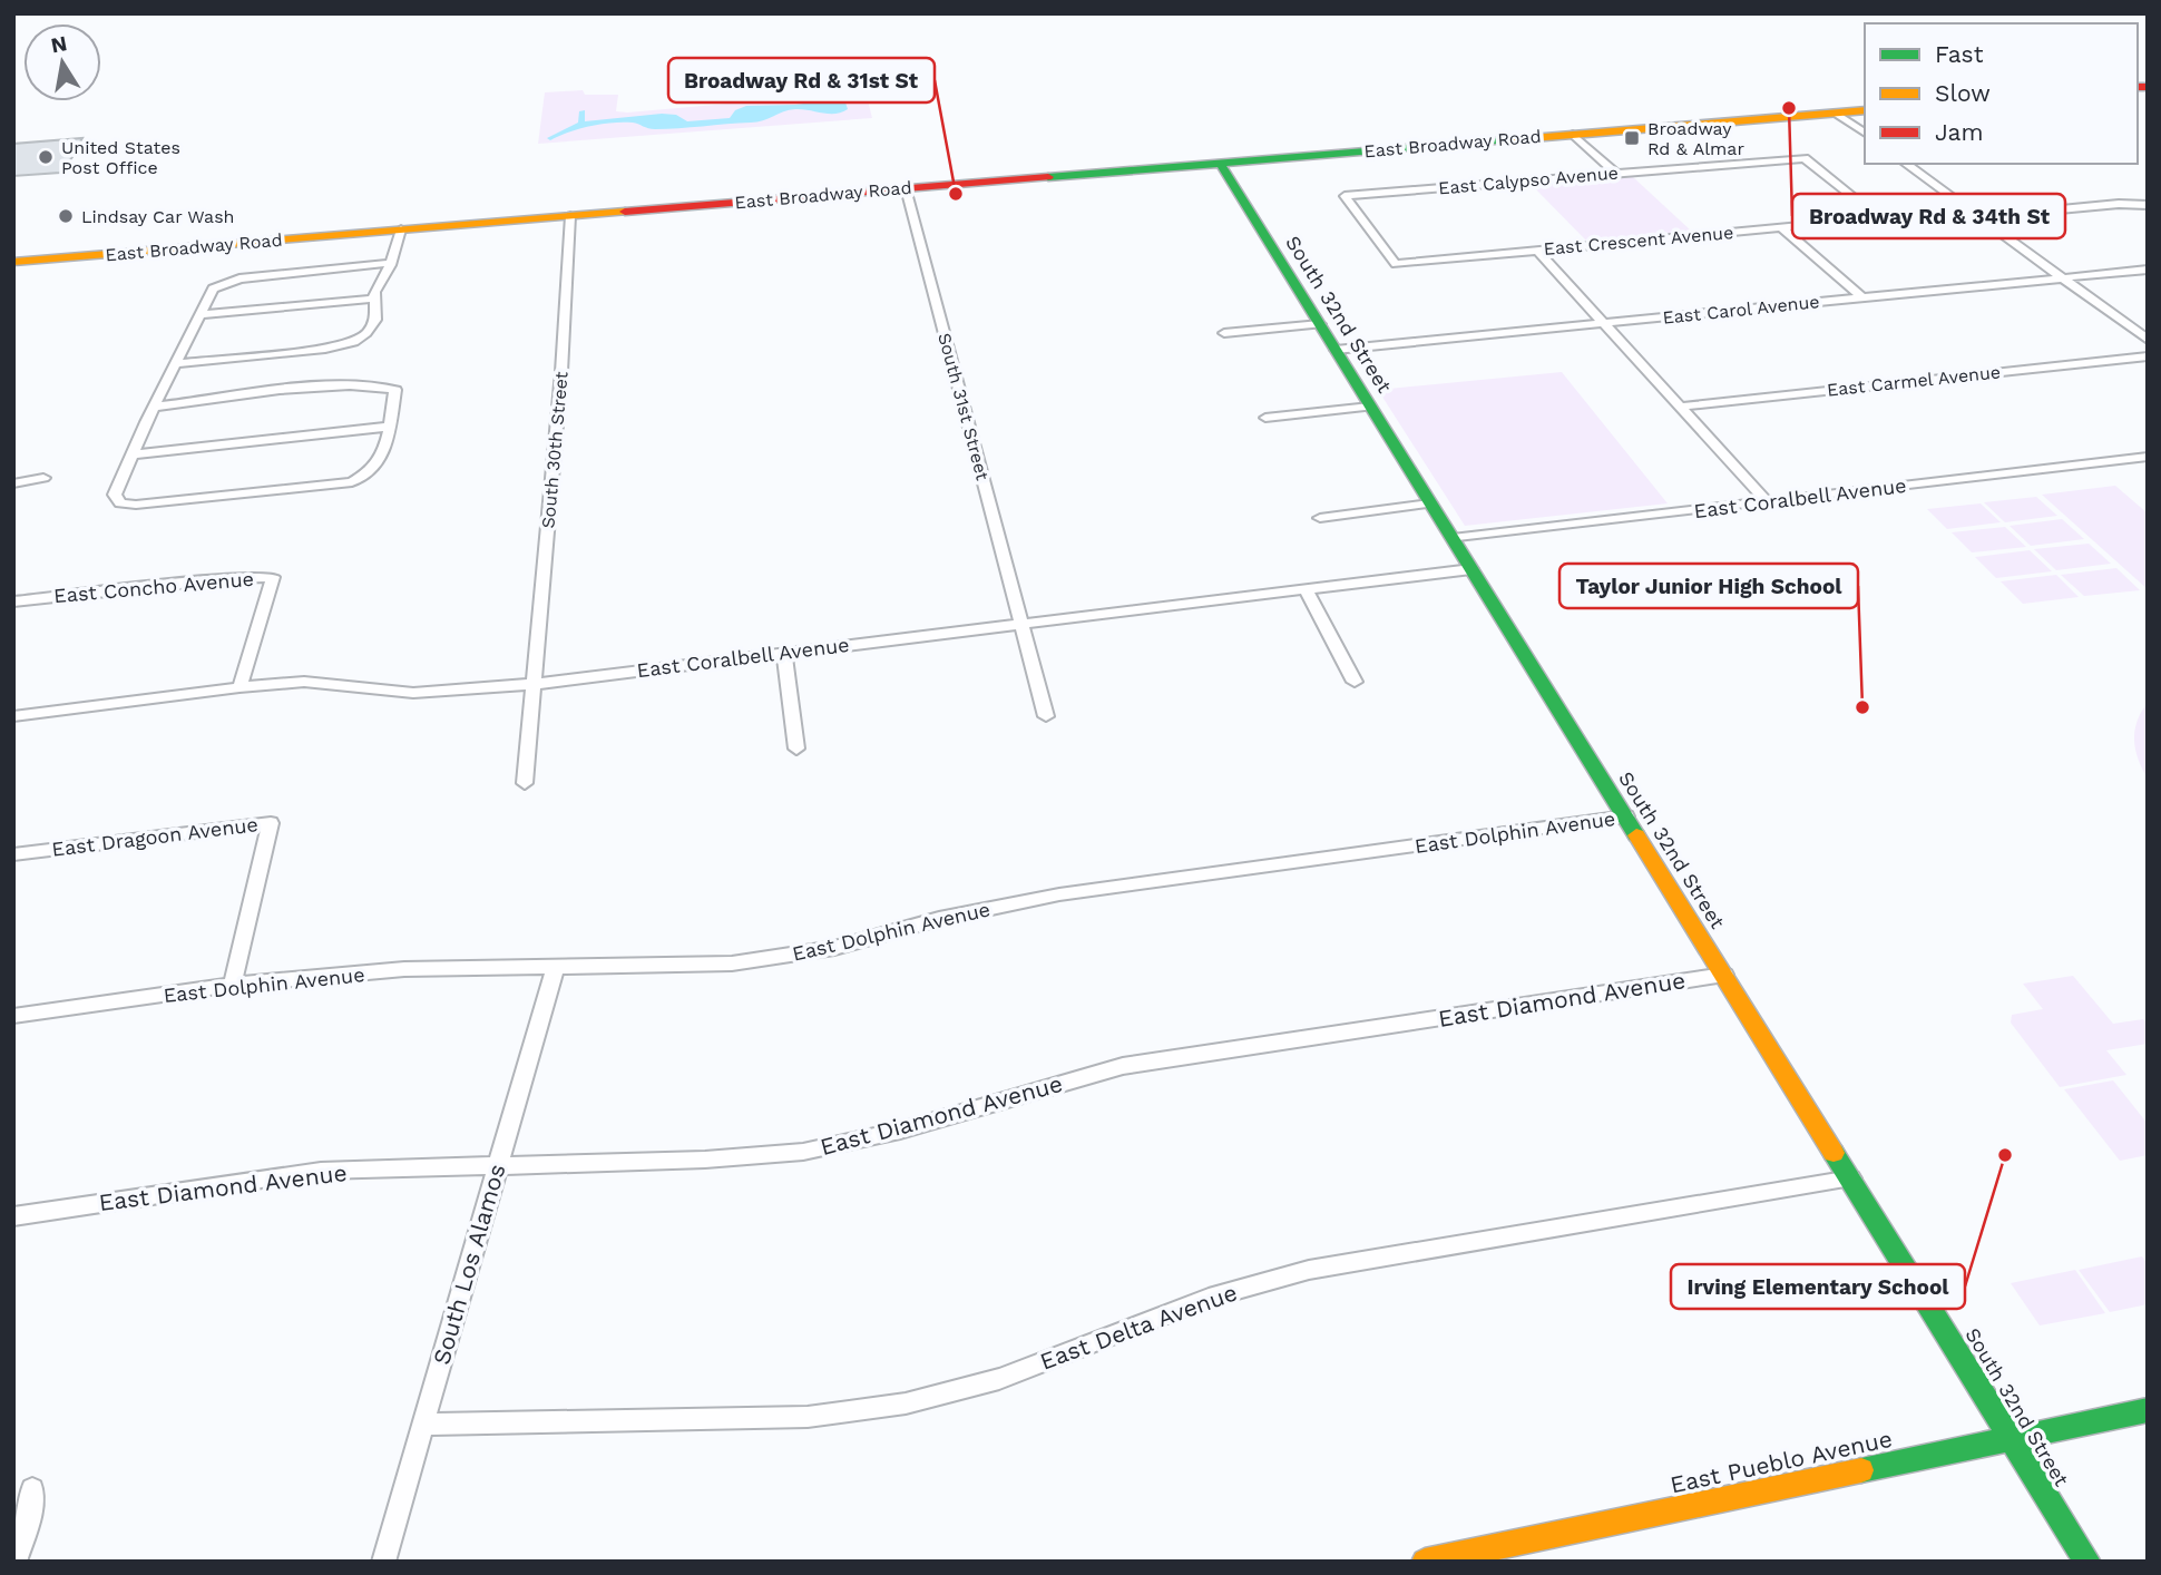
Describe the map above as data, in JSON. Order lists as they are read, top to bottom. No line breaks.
{"streets":{"main road":["East Broadway Road","South 32nd Street","East Pueblo Avenue"],"street":["East Calypso Avenue","East Crescent Avenue","East Carol Avenue","East Carmel Avenue","South 31st Street","South 30th Street","East Coralbell Avenue","East Concho Avenue","East Dolphin Avenue","East Dragoon Avenue","East Diamond Avenue","South Los Alamos","East Delta Avenue"]},"crossings":[["East Broadway Road","South 32nd Street"],["East Broadway Road","South 31st Street"],["East Broadway Road","South 30th Street"],["East Calypso Avenue","East Crescent Avenue"],["East Carol Avenue","South 32nd Street"],["South 32nd Street","East Coralbell Avenue"],["South 32nd Street","East Dolphin Avenue"],["South 32nd Street","East Diamond Avenue"],["South 32nd Street","East Delta Avenue"],["South 32nd Street","East Pueblo Avenue"],["South 31st Street","East Coralbell Avenue"],["South 30th Street","East Coralbell Avenue"],["East Coralbell Avenue","East Concho Avenue"],["East Dolphin Avenue","East Dragoon Avenue"],["East Dolphin Avenue","South Los Alamos"],["East Diamond Avenue","South Los Alamos"],["South Los Alamos","East Delta Avenue"]],"places":{"other":["Broadway Rd & 34th St","United States Post Office","Broadway Rd & 31st St","Lindsay Car Wash","Taylor Junior High School","Irving Elementary School"],"transit":["Broadway Rd & Almar"]},"legend":["Fast","Slow","Jam"],"north":"top"}
